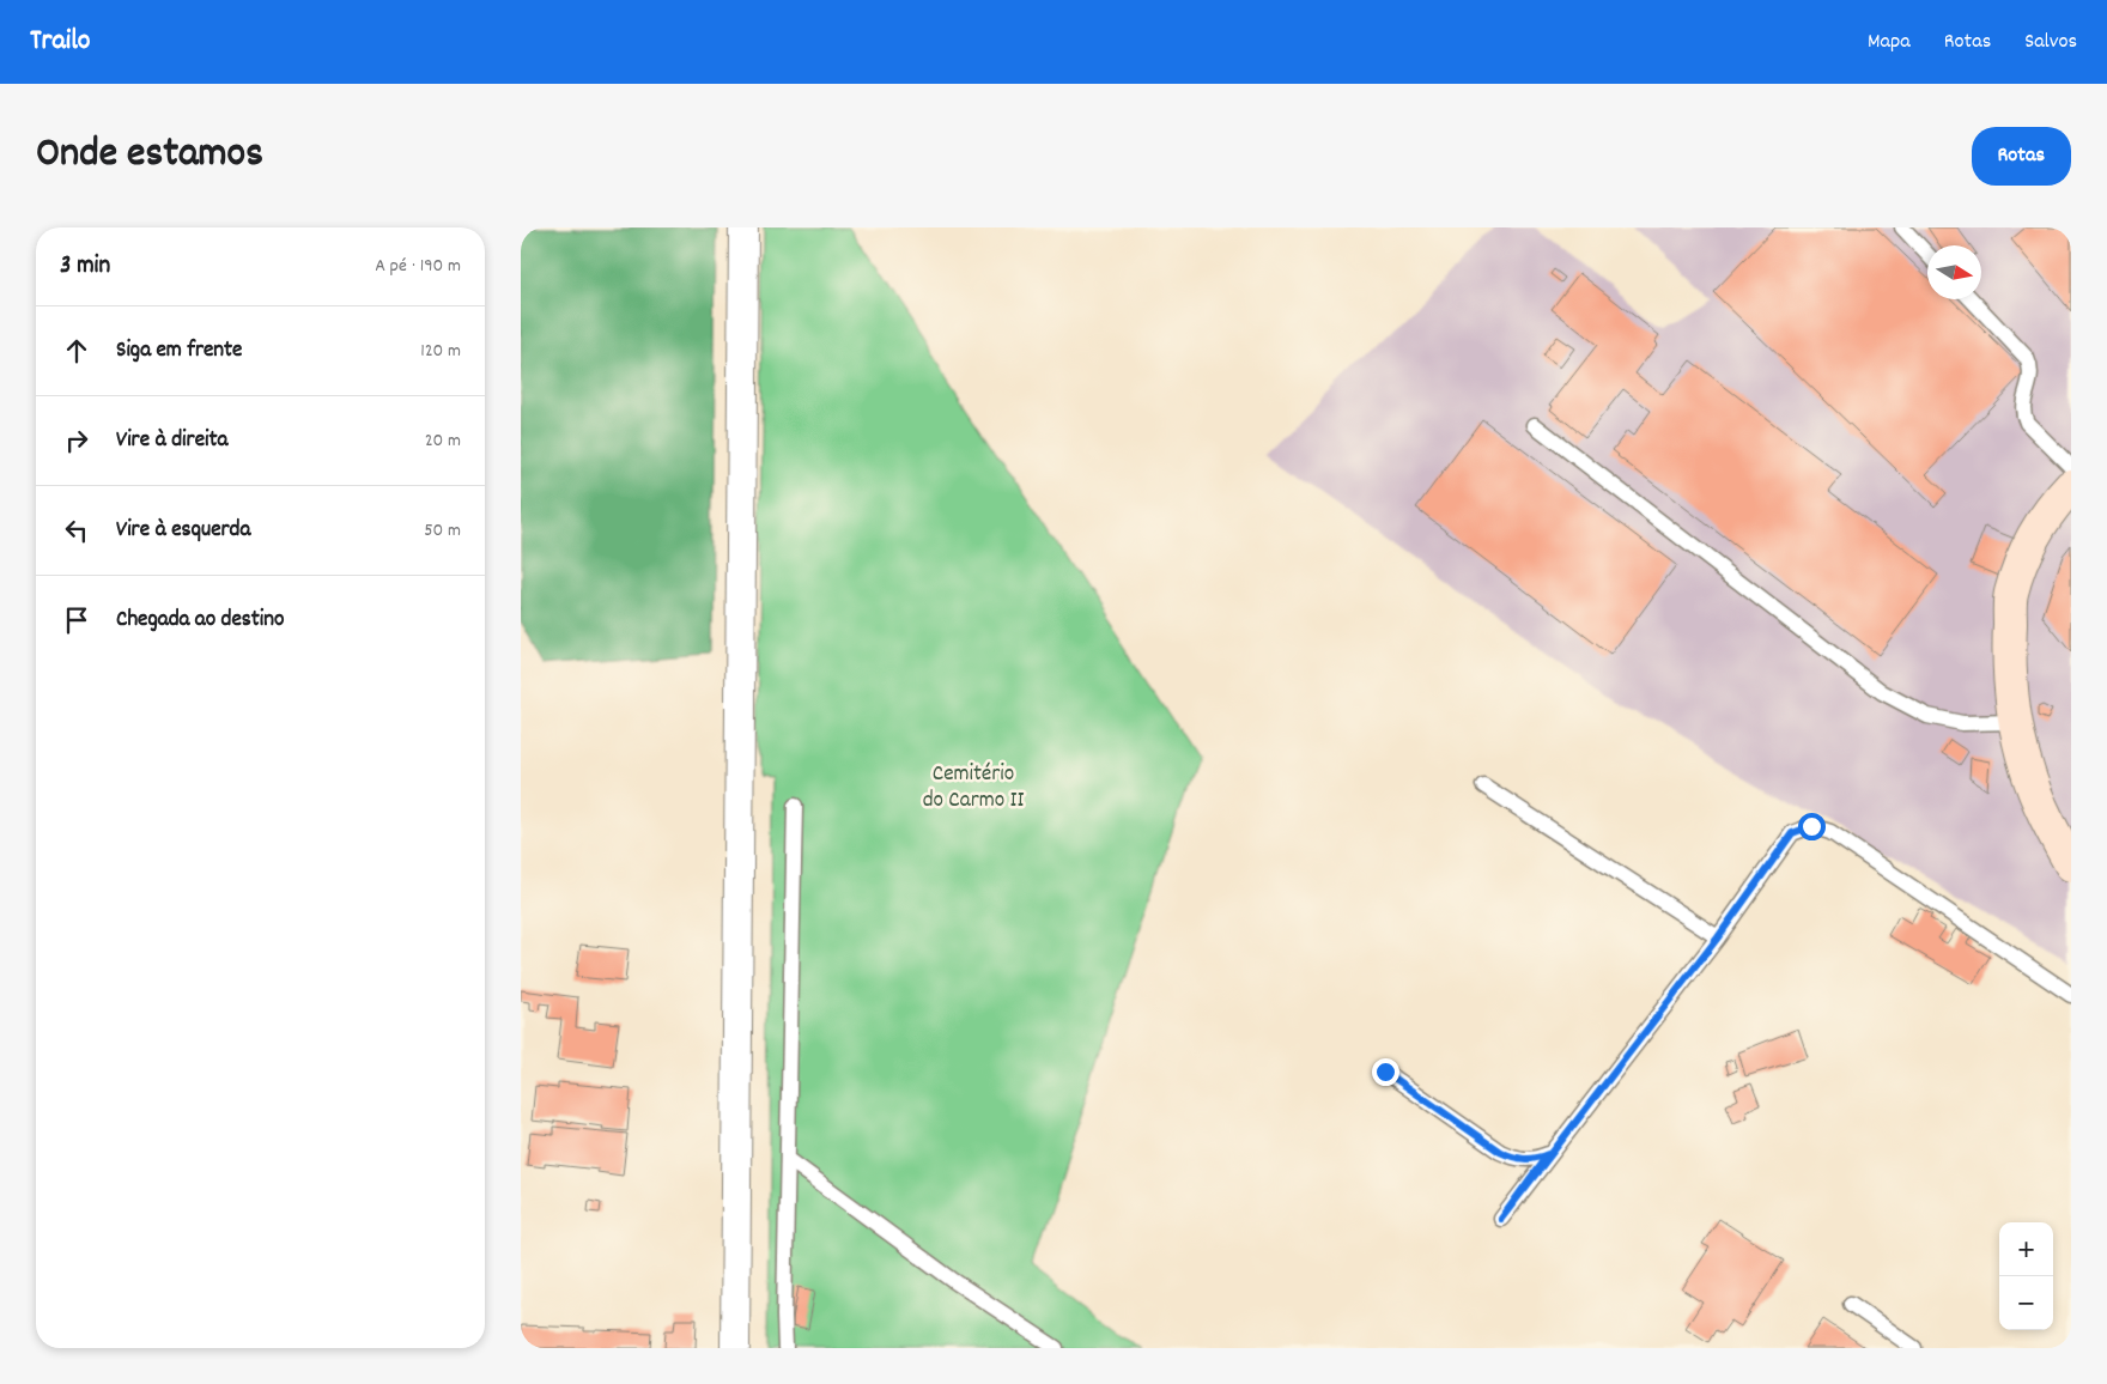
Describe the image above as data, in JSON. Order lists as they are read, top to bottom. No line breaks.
{"parks":["Cemitério do Carmo II"],"north":"right","page":{"header":"Trailo","nav":["Mapa","Rotas","Salvos"],"title":"Onde estamos","buttons":"Rotas","heading":["3 min","A pé · 190 m"],"list":[["Siga em frente","120 m"],["Vire à direita","20 m"],["Vire à esquerda","50 m"],"Chegada ao destino"],"map_buttons":["+","−"]}}
